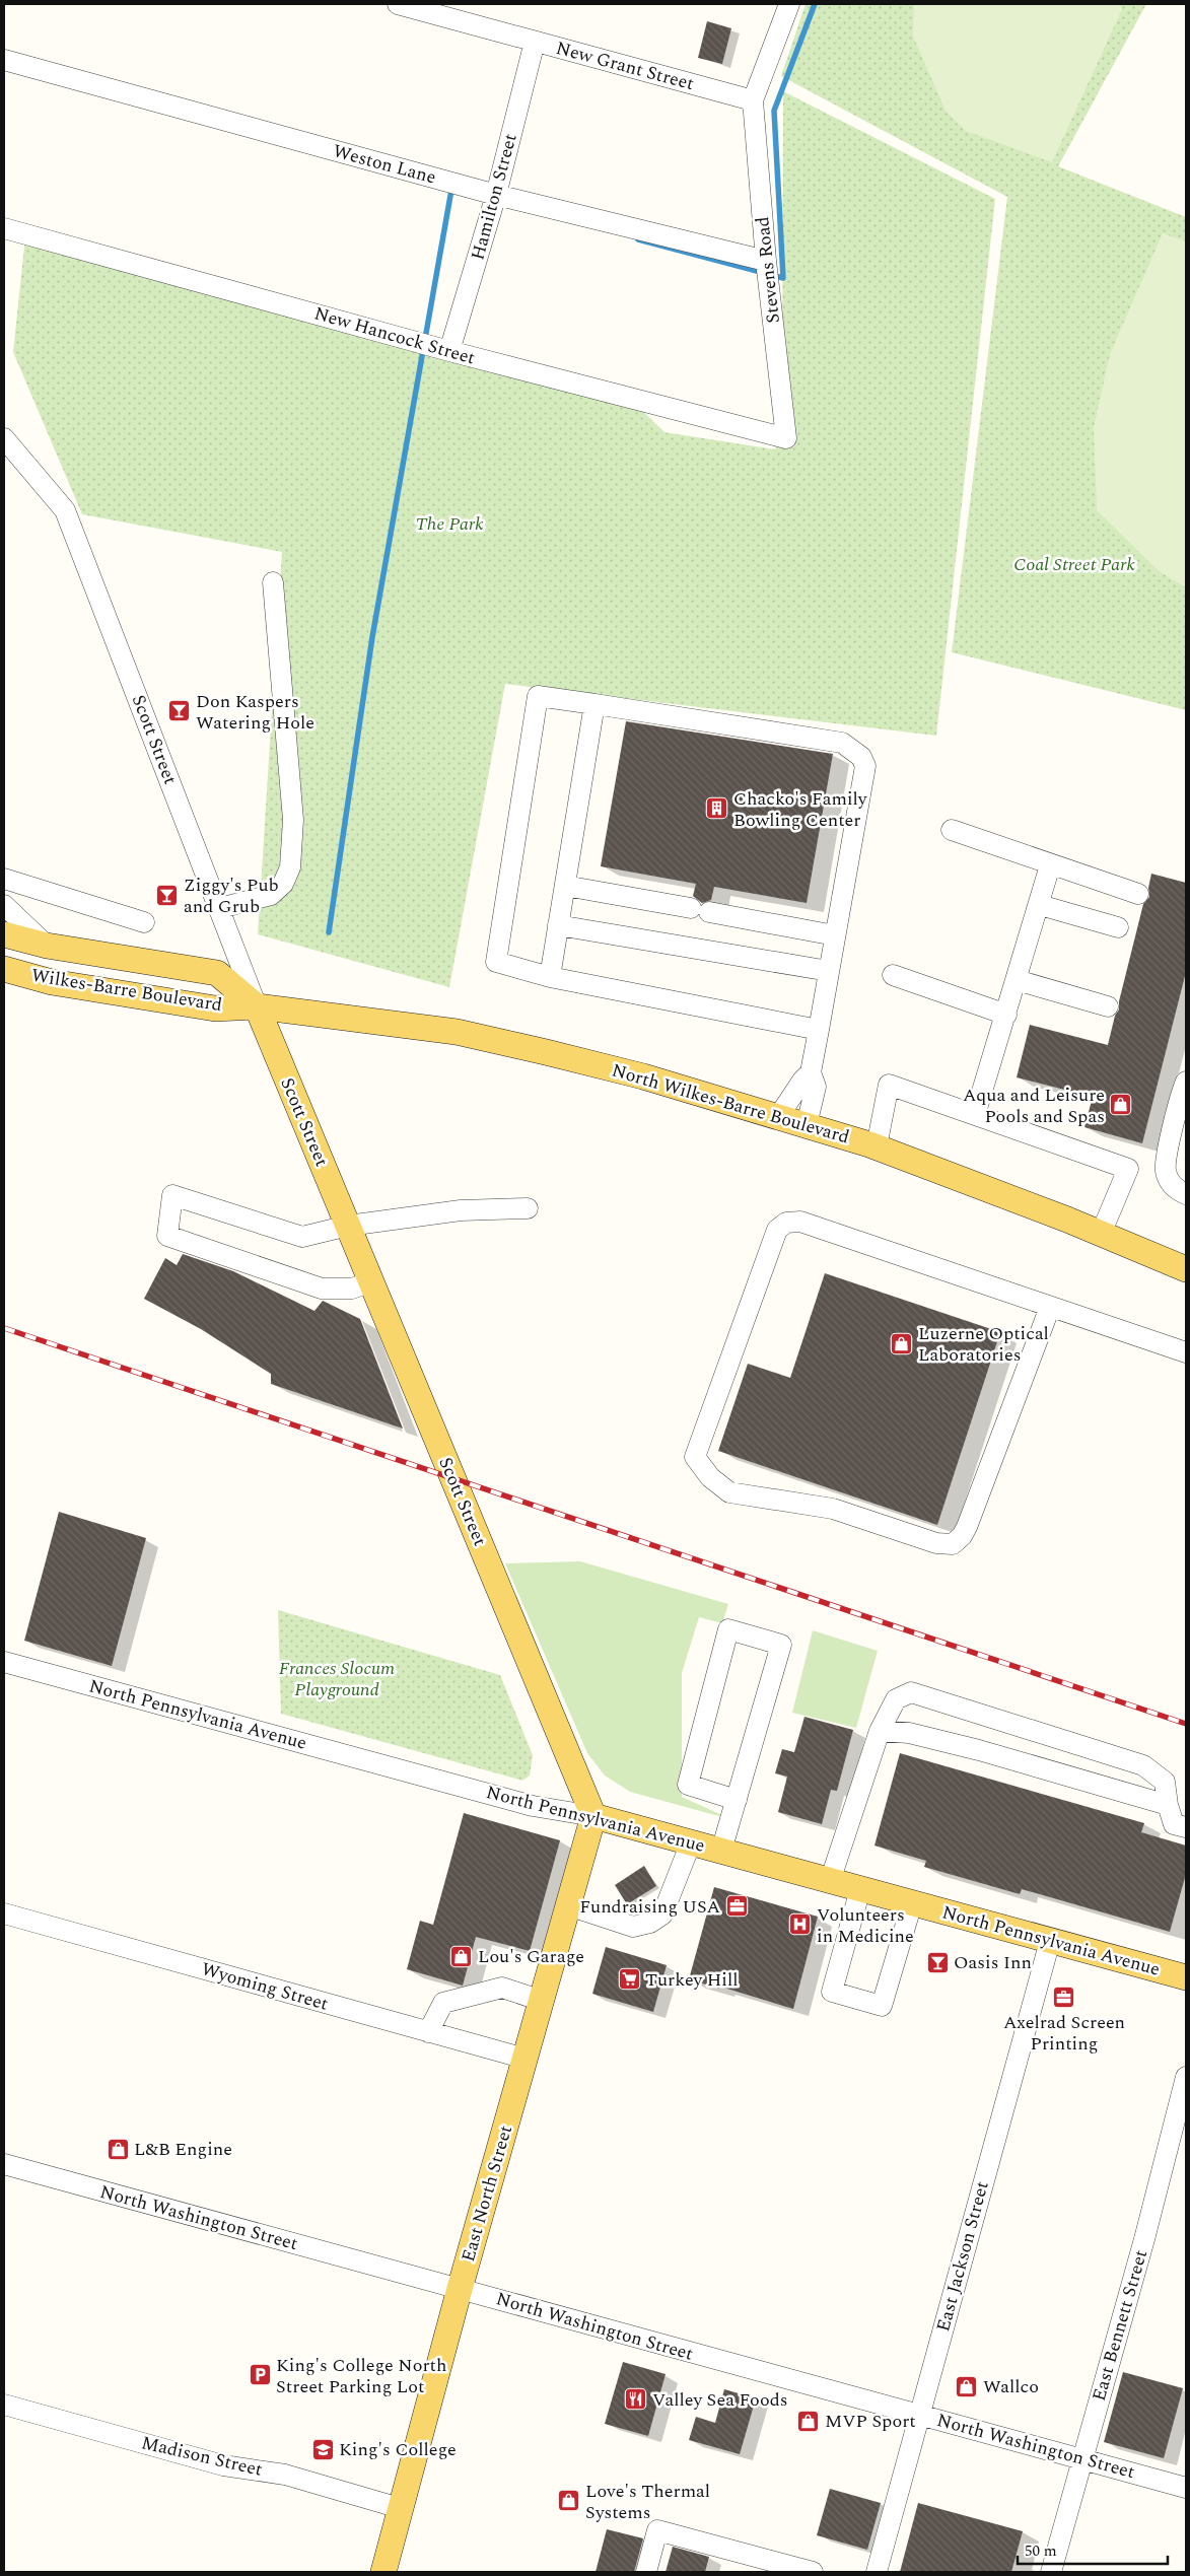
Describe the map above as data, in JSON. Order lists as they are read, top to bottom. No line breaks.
{"streets":{"main road":["Scott Street","Wilkes-Barre Boulevard","North Wilkes-Barre Boulevard","North Pennsylvania Avenue","East North Street"],"street":["New Grant Street","Weston Lane","Hamilton Street","Stevens Road","New Hancock Street","Wyoming Street","North Washington Street","East Jackson Street","East Bennett Street","Madison Street"]},"crossings":[["New Grant Street","Hamilton Street"],["New Grant Street","Stevens Road"],["Weston Lane","Hamilton Street"],["Weston Lane","Stevens Road"],["Hamilton Street","New Hancock Street"],["Stevens Road","New Hancock Street"],["Scott Street","Wilkes-Barre Boulevard"],["Scott Street","North Wilkes-Barre Boulevard"],["Scott Street","North Pennsylvania Avenue"],["Scott Street","East North Street"],["Wilkes-Barre Boulevard","North Wilkes-Barre Boulevard"],["North Pennsylvania Avenue","East North Street"],["North Pennsylvania Avenue","East Jackson Street"],["Wyoming Street","East North Street"],["East North Street","North Washington Street"],["East North Street","Madison Street"],["North Washington Street","East Jackson Street"],["North Washington Street","East Bennett Street"]],"parks":["The Park","Coal Street Park","Frances Slocum Playground"],"places":{"bar":["Don Kaspers Watering Hole","Ziggy's Pub and Grub","Oasis Inn"],"building":["Chacko's Family Bowling Center"],"shop":["Aqua and Leisure Pools and Spas","Luzerne Optical Laboratories","Lou's Garage","L&B Engine","Wallco","MVP Sport","Love's Thermal Systems"],"office":["Fundraising USA","Axelrad Screen Printing"],"hospital":["Volunteers in Medicine"],"supermarket":["Turkey Hill"],"parking":["King's College North Street Parking Lot"],"restaurant":["Valley Sea Foods"],"school or university":["King's College"]},"scale_bar":"50 m"}
